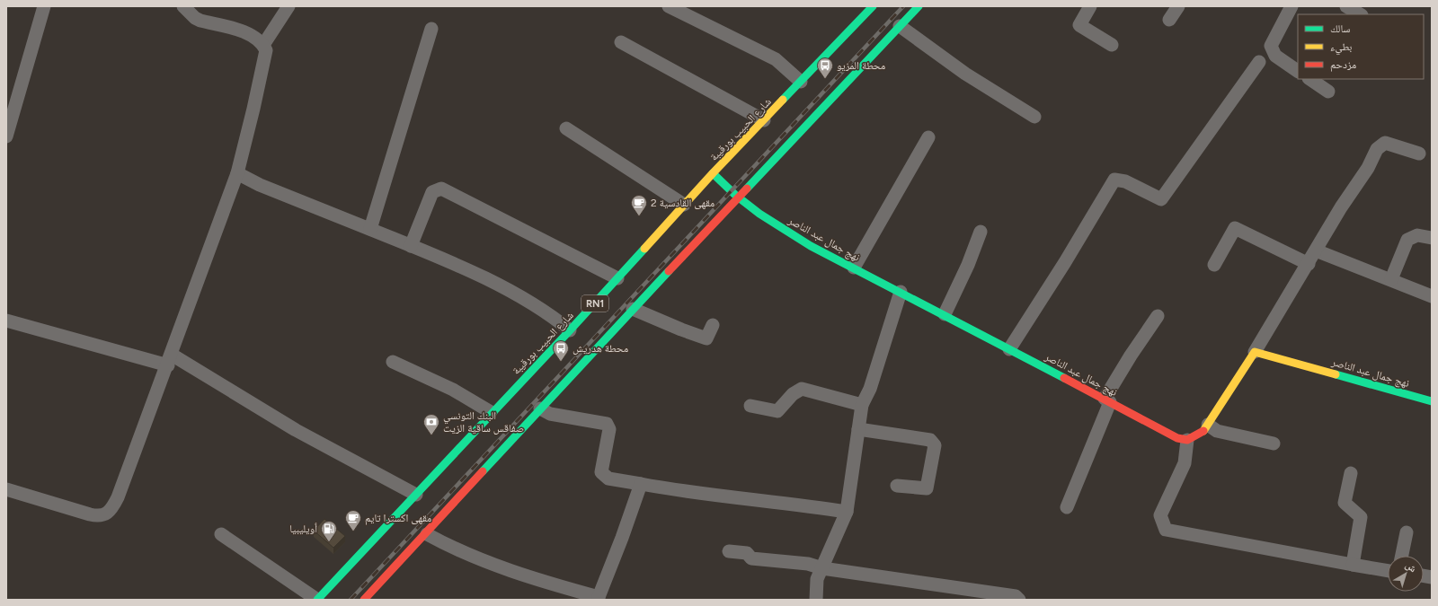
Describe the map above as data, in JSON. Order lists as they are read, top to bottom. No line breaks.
{"streets":{"street":["شارع الحبيب بورقيبة","نهج جمال عبد الناصر","RN1"]},"crossings":[["شارع الحبيب بورقيبة","نهج جمال عبد الناصر"]],"places":{"bus stop":["محطة المزيو","محطة هدريش"],"cafe":["مقهى القادسية 2","مقهى اكسترا تايم"],"bank":["البنك التونسي صفاقس ساقية الزيت"],"fuel station":["أويليبيا"]},"legend":["سالك","بطيء","مزدحم"],"north":"top right"}
